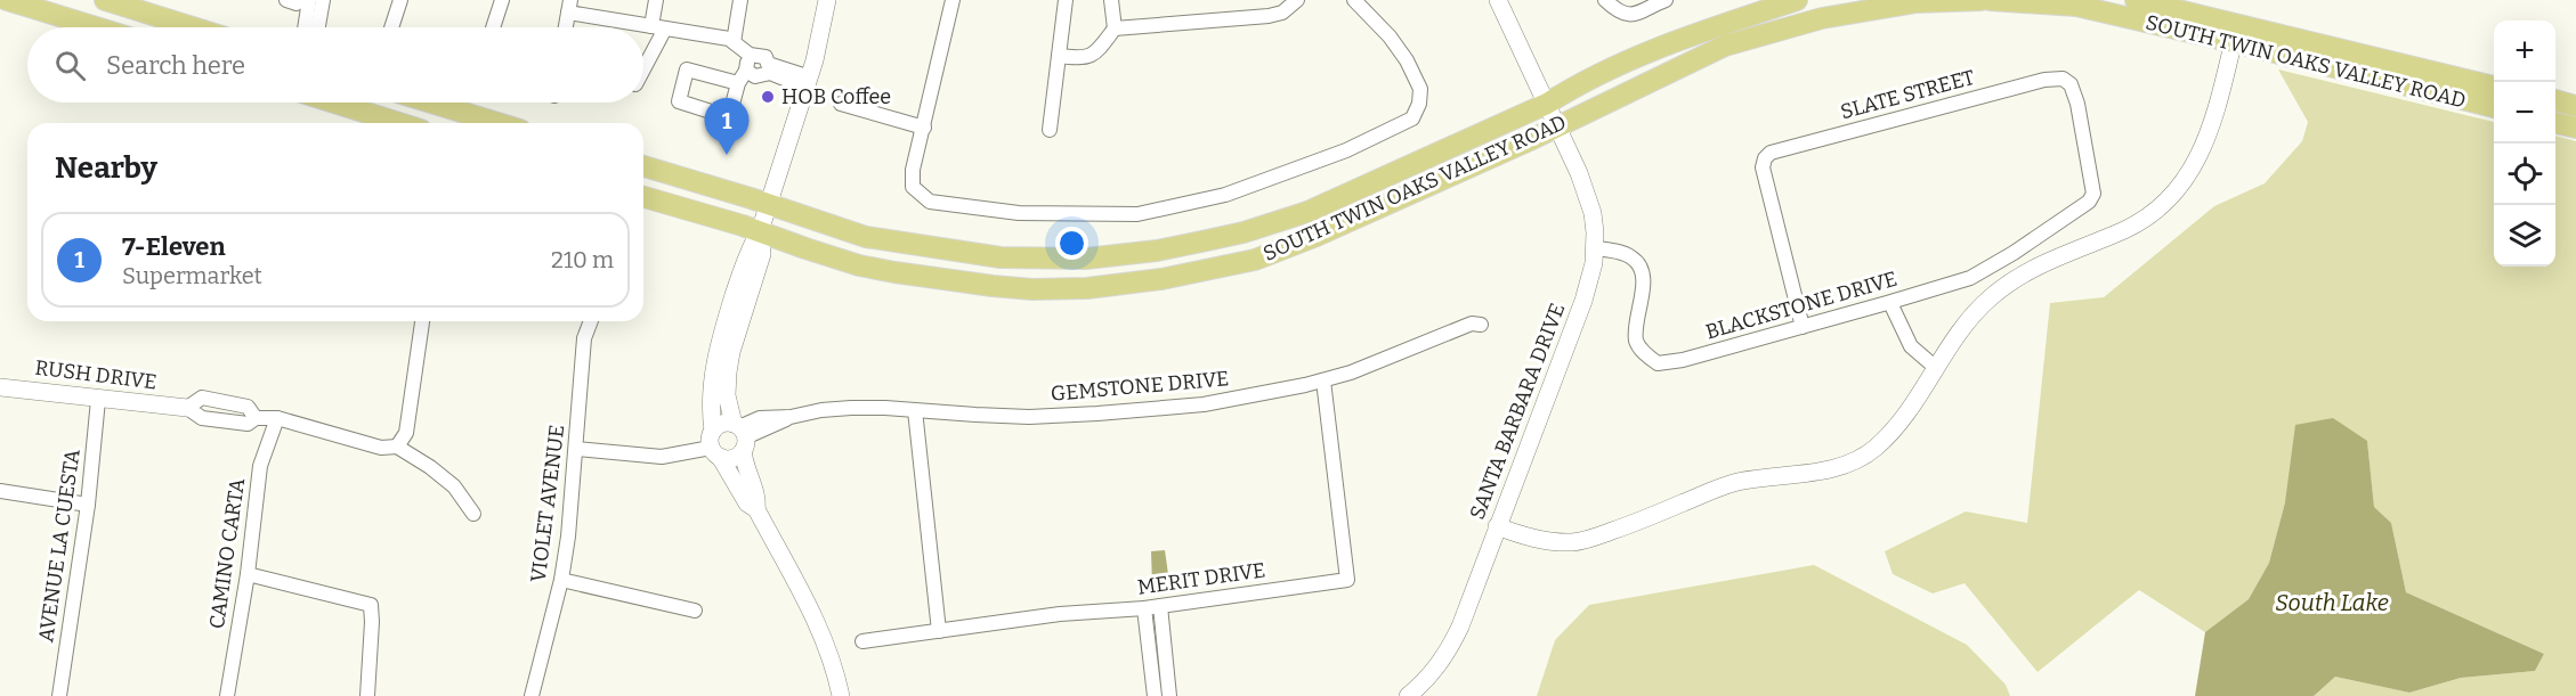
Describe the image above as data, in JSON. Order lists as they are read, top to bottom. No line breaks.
{"streets":{"main road":["SOUTH TWIN OAKS VALLEY ROAD"],"street":["SLATE STREET","BLACKSTONE DRIVE","RUSH DRIVE","GEMSTONE DRIVE","SANTA BARBARA DRIVE","VIOLET AVENUE","AVENUE LA CUESTA","CAMINO CARTA","MERIT DRIVE"]},"crossings":[["SOUTH TWIN OAKS VALLEY ROAD","SANTA BARBARA DRIVE"],["SLATE STREET","BLACKSTONE DRIVE"],["BLACKSTONE DRIVE","SANTA BARBARA DRIVE"],["RUSH DRIVE","AVENUE LA CUESTA"],["RUSH DRIVE","CAMINO CARTA"],["GEMSTONE DRIVE","MERIT DRIVE"]],"water":["South Lake"],"places":["HOB Coffee"],"page":{"map_buttons":["+","−"],"search":"Search here","pins":"1","heading":"Nearby","list":[{"mark":"1","name":"7-Eleven","note":"Supermarket","value":"210 m"}]}}
